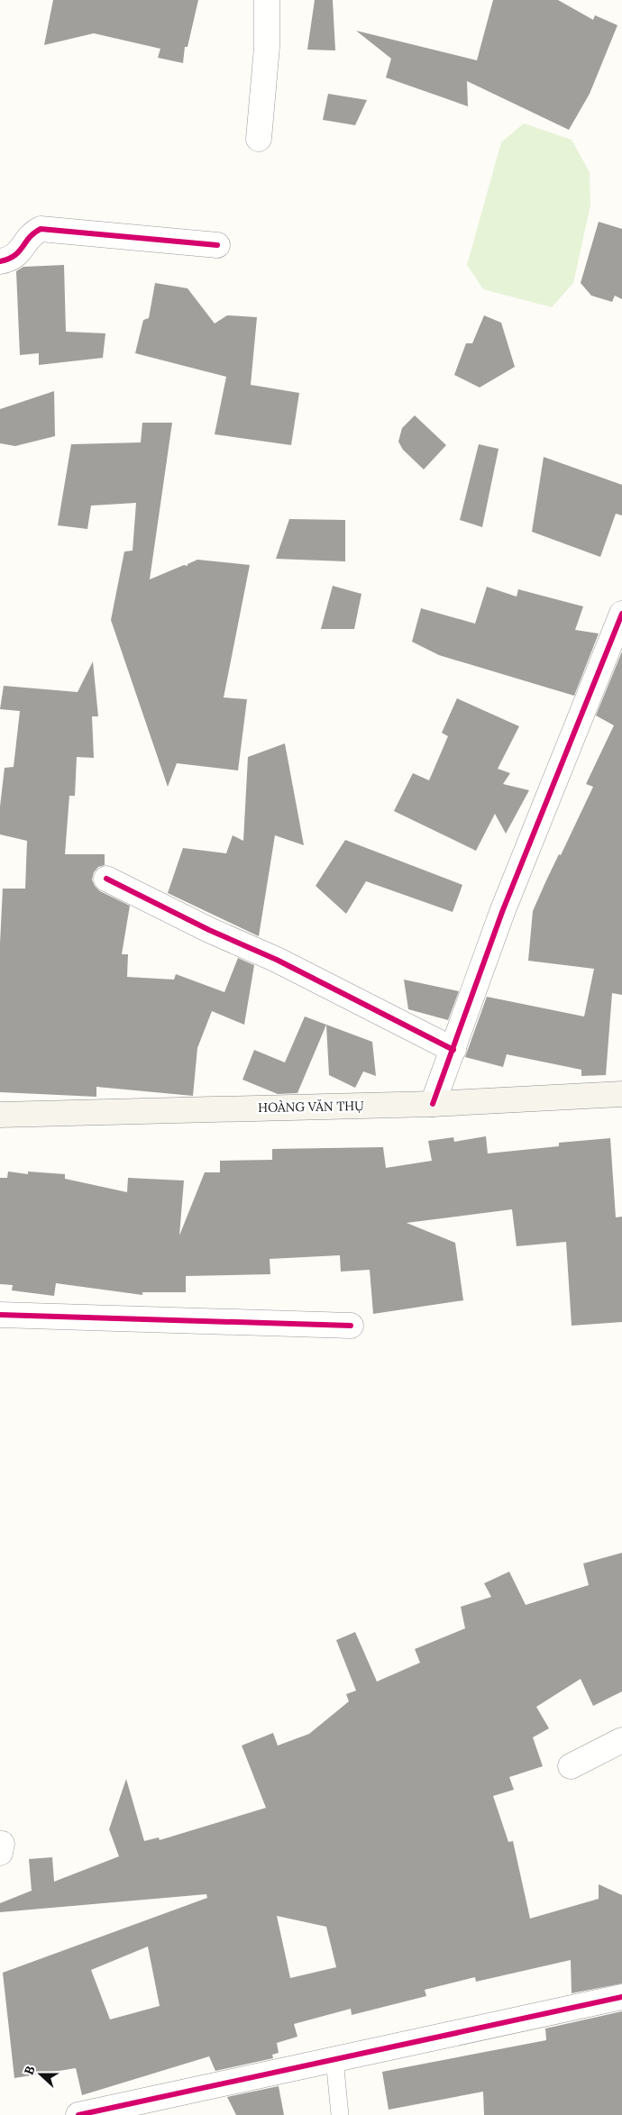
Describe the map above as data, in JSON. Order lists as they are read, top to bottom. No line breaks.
{"streets":{"main road":["HOÀNG VĂN THỤ"]},"north":"left"}
